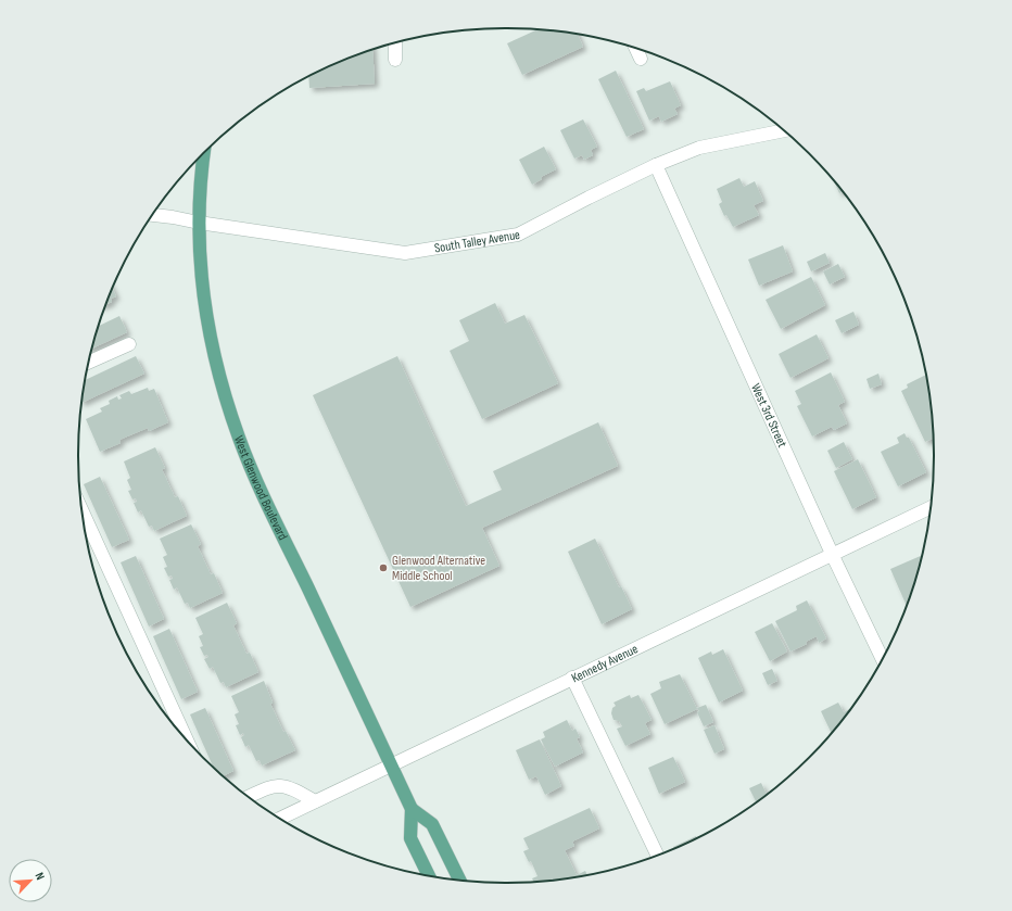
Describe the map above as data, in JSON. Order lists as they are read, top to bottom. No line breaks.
{"streets":{"main road":["West Glenwood Boulevard"],"street":["South Talley Avenue","West 3rd Street","Kennedy Avenue"]},"crossings":[["South Talley Avenue","West 3rd Street"],["South Talley Avenue","West Glenwood Boulevard"],["West 3rd Street","Kennedy Avenue"],["West Glenwood Boulevard","Kennedy Avenue"]],"places":["Glenwood Alternative Middle School"],"north":"top right"}
